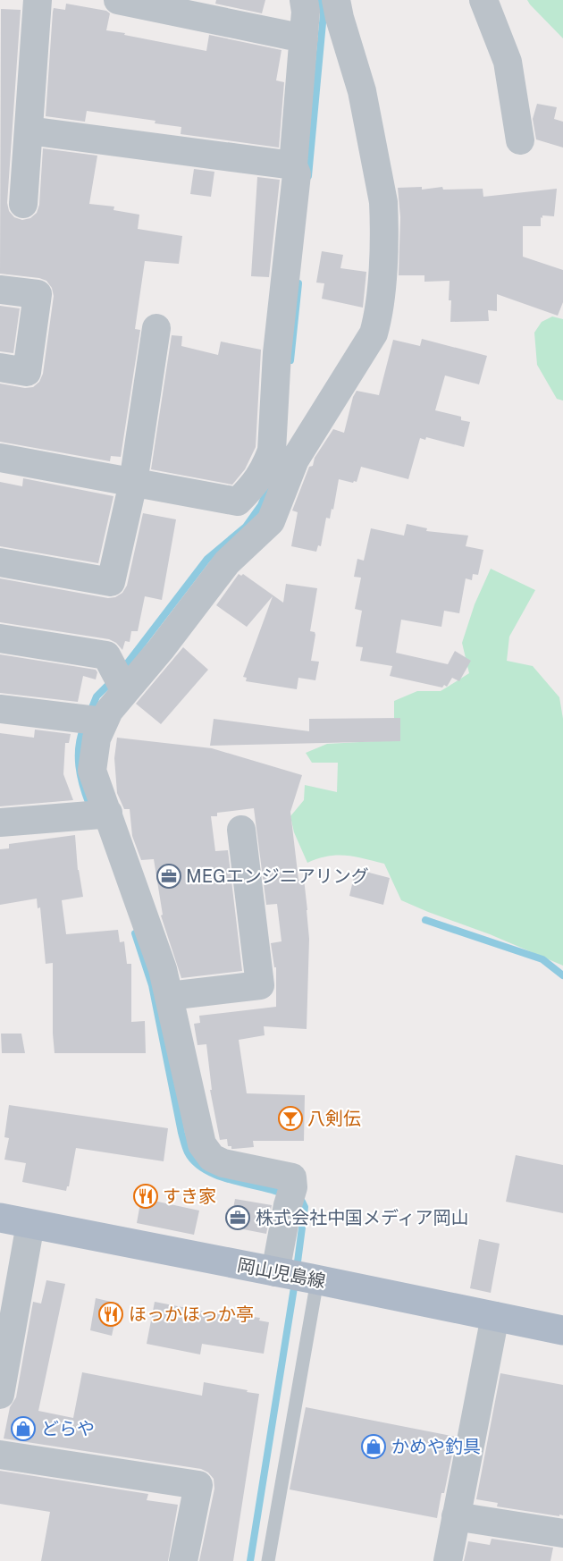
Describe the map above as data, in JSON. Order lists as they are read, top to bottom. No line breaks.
{"streets":{"main road":["岡山児島線"]},"places":{"office":["MEGエンジニアリング","株式会社中国メディア岡山"],"bar":["八剣伝"],"restaurant":["すき家","ほっかほっか亭"],"shop":["どらや","かめや釣具"]}}
